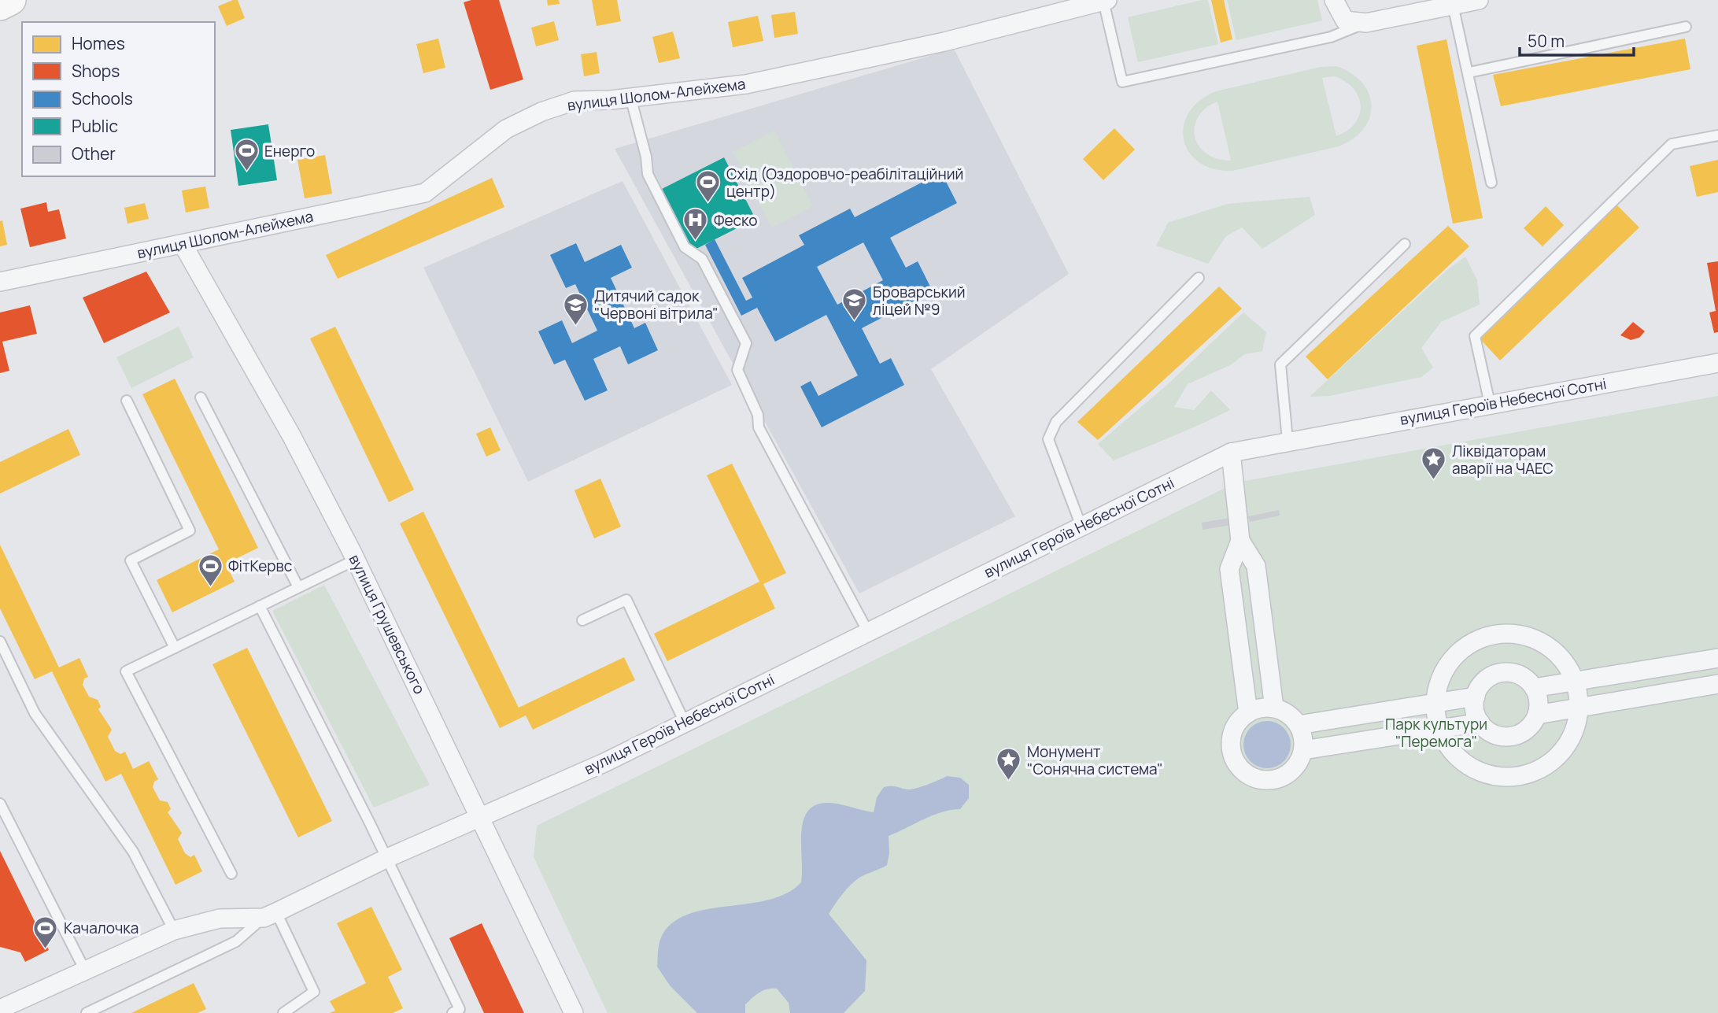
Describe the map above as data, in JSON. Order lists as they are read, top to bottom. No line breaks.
{"streets":{"street":["вулиця Шолом-Алейхема","вулиця Героїв Небесної Сотні","вулиця Грушевського"]},"crossings":[["вулиця Шолом-Алейхема","вулиця Грушевського"],["вулиця Героїв Небесної Сотні","вулиця Грушевського"]],"parks":["Парк культури \"Перемога\""],"places":{"sports":["Енерго","Схід (Оздоровчо-реабілітаційний центр)","ФітКервс","Качалочка"],"hospital":["Феско"],"school or university":["Броварський ліцей №9","Дитячий садок \"Червоні вітрила\""],"place":["Ліквідаторам аварії на ЧАЕС","Монумент \"Сонячна система\""]},"legend":["Homes","Shops","Schools","Public","Other"],"scale_bar":"50 m"}
